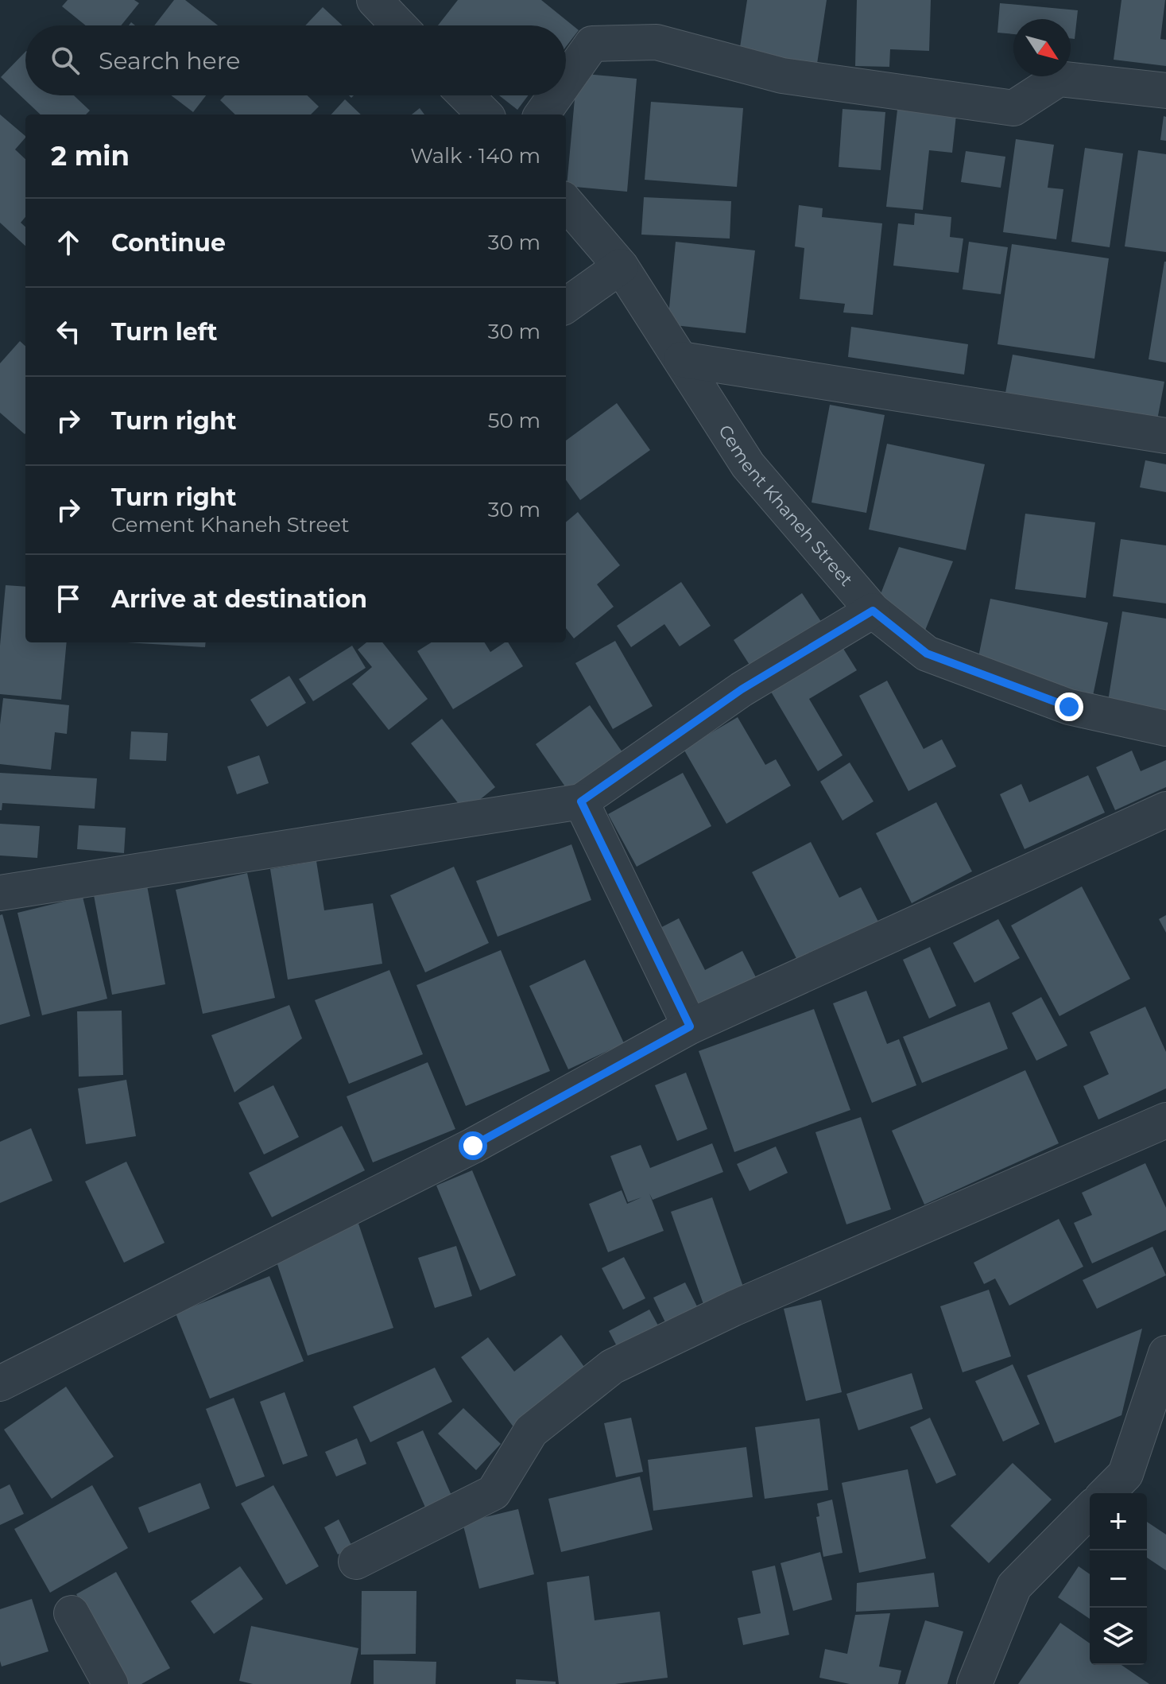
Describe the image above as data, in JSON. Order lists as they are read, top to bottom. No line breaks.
{"streets":{"street":["Cement Khaneh Street"]},"north":"bottom right","page":{"search":"Search here","heading":["2 min","Walk · 140 m"],"list":[["Continue","30 m"],["Turn left","30 m"],["Turn right","50 m"],["Turn right","Cement Khaneh Street","30 m"],"Arrive at destination"],"map_buttons":["+","−"]}}
